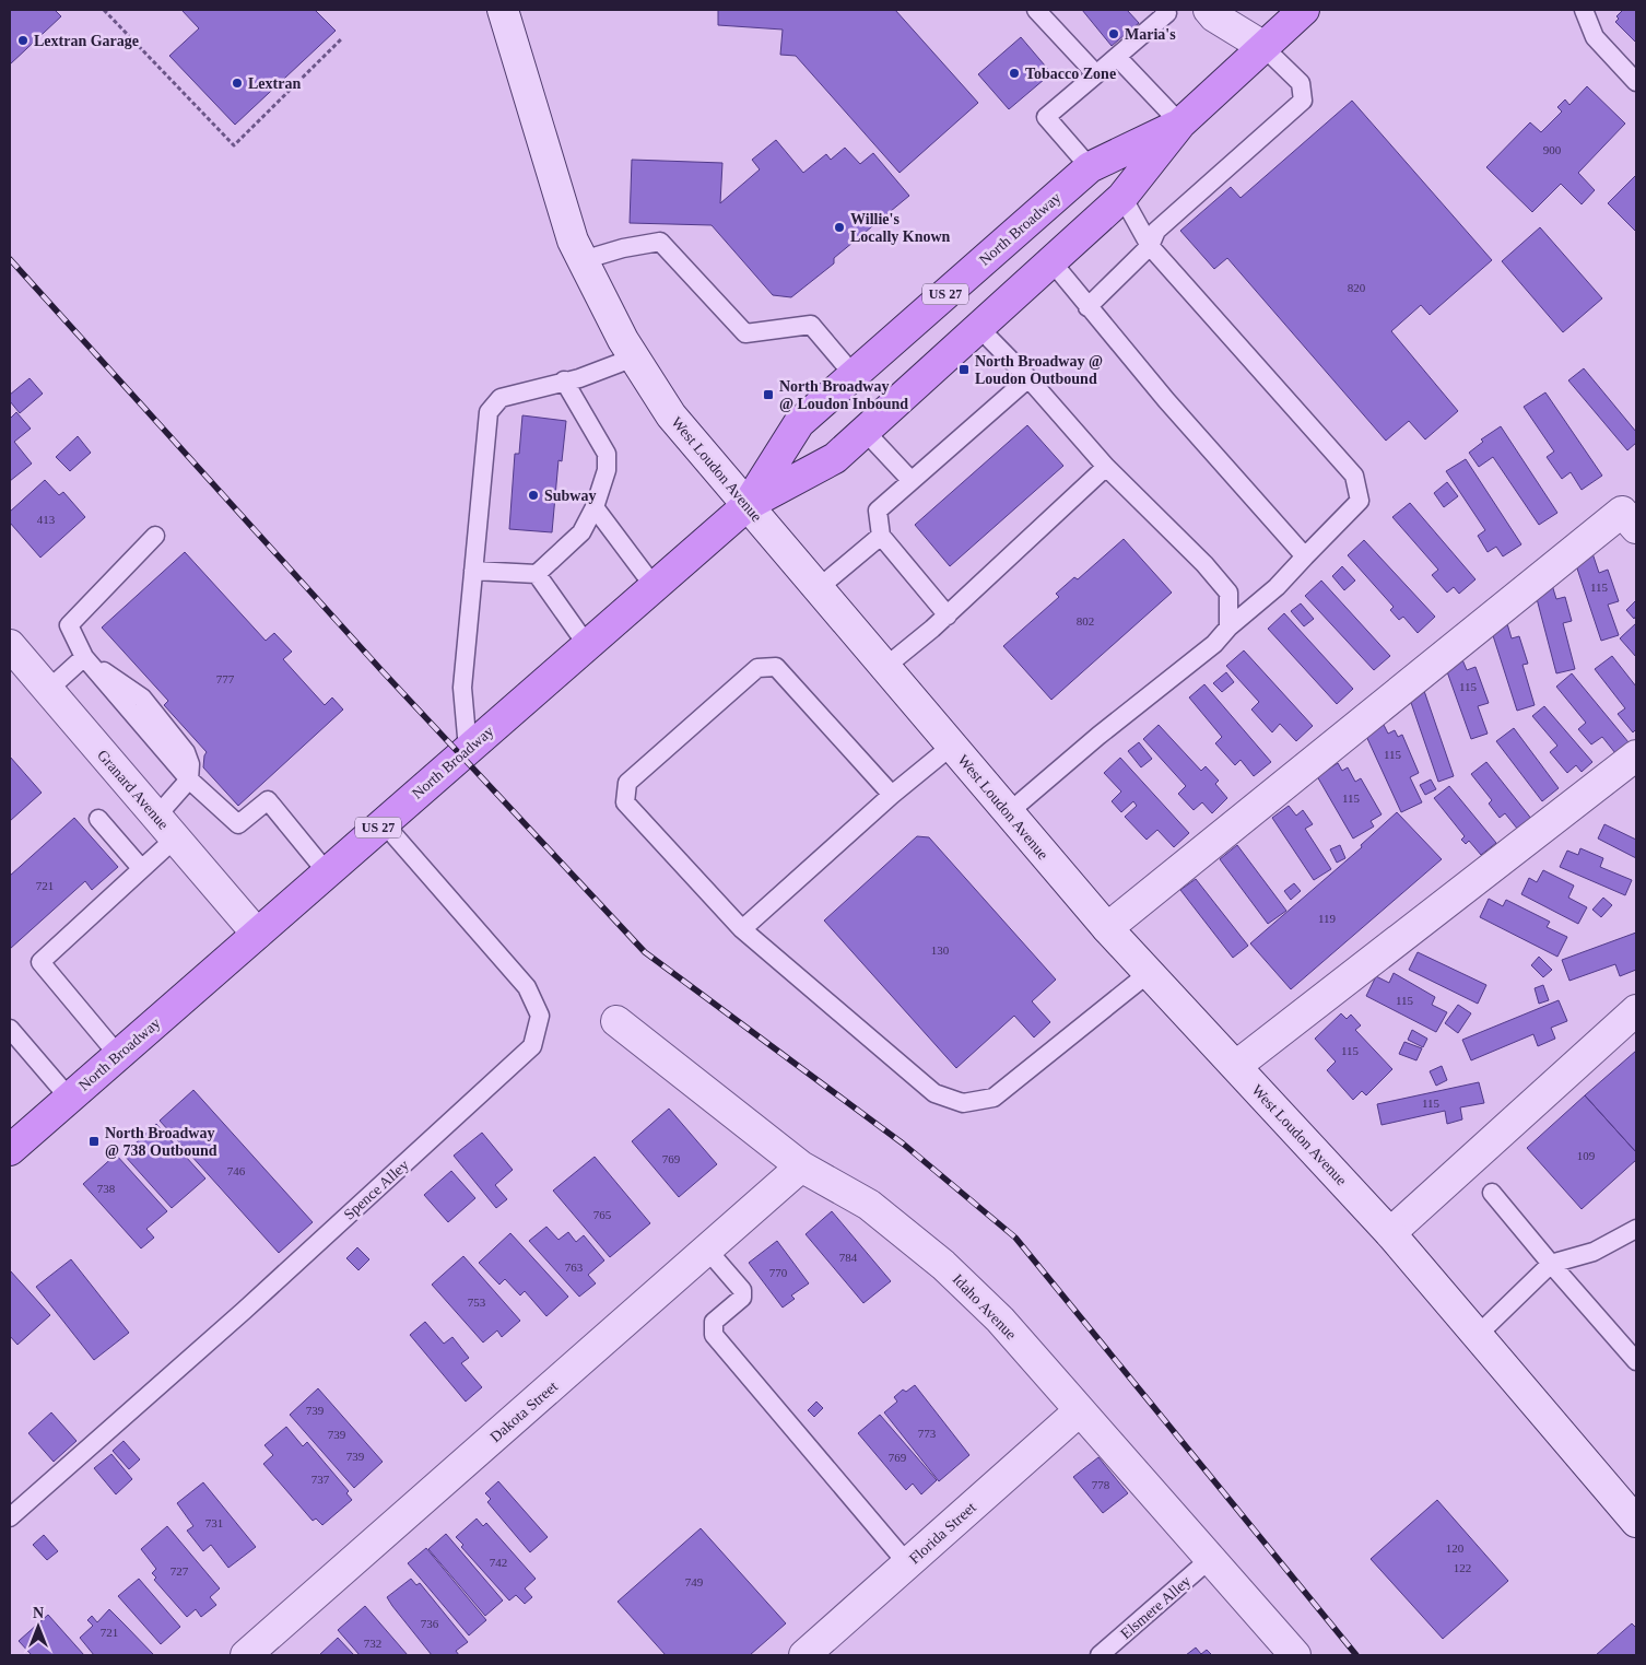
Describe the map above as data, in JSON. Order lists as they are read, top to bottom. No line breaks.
{"streets":{"main road":["North Broadway","US 27"],"street":["West Loudon Avenue","Granard Avenue","Idaho Avenue","Dakota Street","Florida Street"],"lane":["Spence Alley","Elsmere Alley"]},"crossings":[["North Broadway","West Loudon Avenue"],["North Broadway","Granard Avenue"],["North Broadway","Spence Alley"],["Idaho Avenue","Dakota Street"],["Idaho Avenue","Florida Street"],["Idaho Avenue","Elsmere Alley"]],"places":{"other":["Maria's","Lextran Garage","Tobacco Zone","Lextran","Willie's Locally Known","Subway"],"transit":["North Broadway @ Loudon Outbound","North Broadway @ Loudon Inbound","North Broadway @ 738 Outbound"]},"house_numbers":["900","820","413","115","802","777","115","115","115","721","119","130","115","115","115","109","769","746","738","765","784","763","770","753","739","773","739","739","769","737","778","731","120","742","122","727","749","736","721","732"],"north":"top"}
